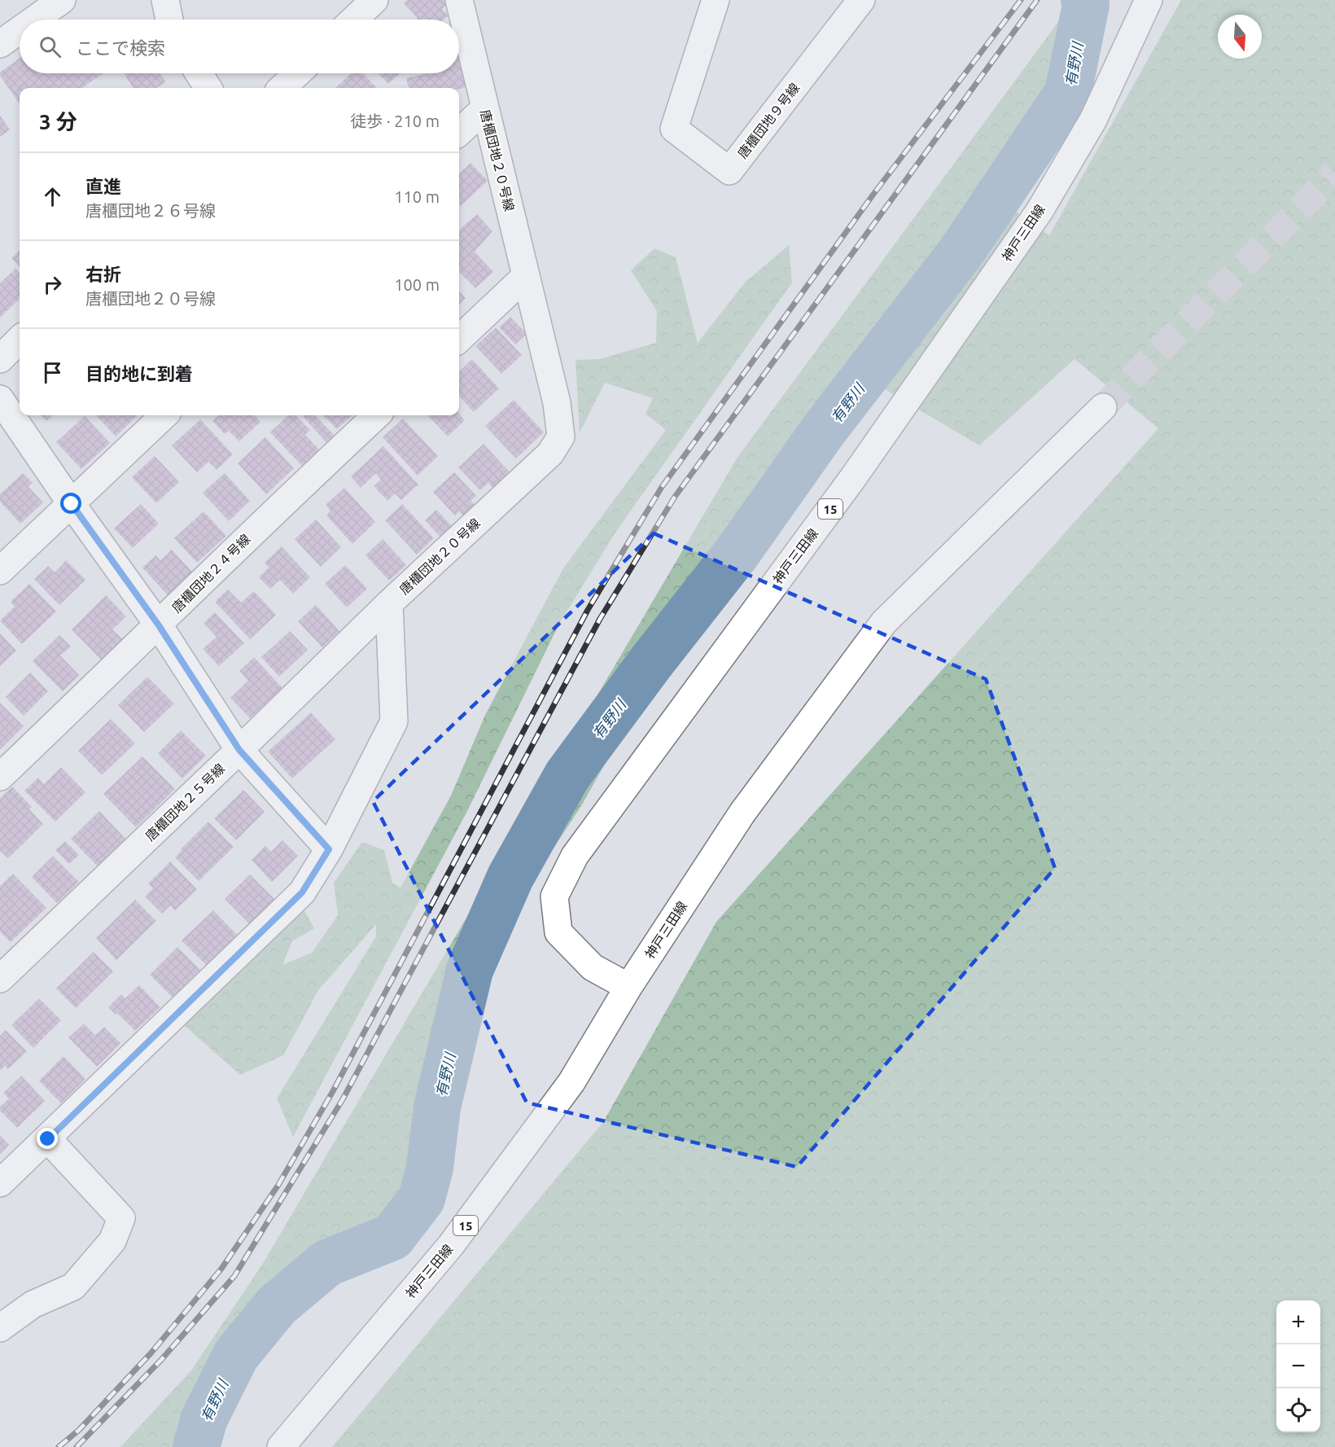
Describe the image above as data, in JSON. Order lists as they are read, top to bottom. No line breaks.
{"streets":{"street":["唐櫃団地９号線","唐櫃団地２０号線","神戸三田線","15","唐櫃団地２４号線","唐櫃団地２５号線"]},"crossings":[["唐櫃団地２０号線","唐櫃団地２５号線"]],"water":["有野川"],"north":"bottom","page":{"search":"ここで検索","heading":["3 分","徒歩 · 210 m"],"list":[["直進","唐櫃団地２６号線","110 m"],["右折","唐櫃団地２０号線","100 m"],"目的地に到着"],"map_buttons":["+","−"]}}
